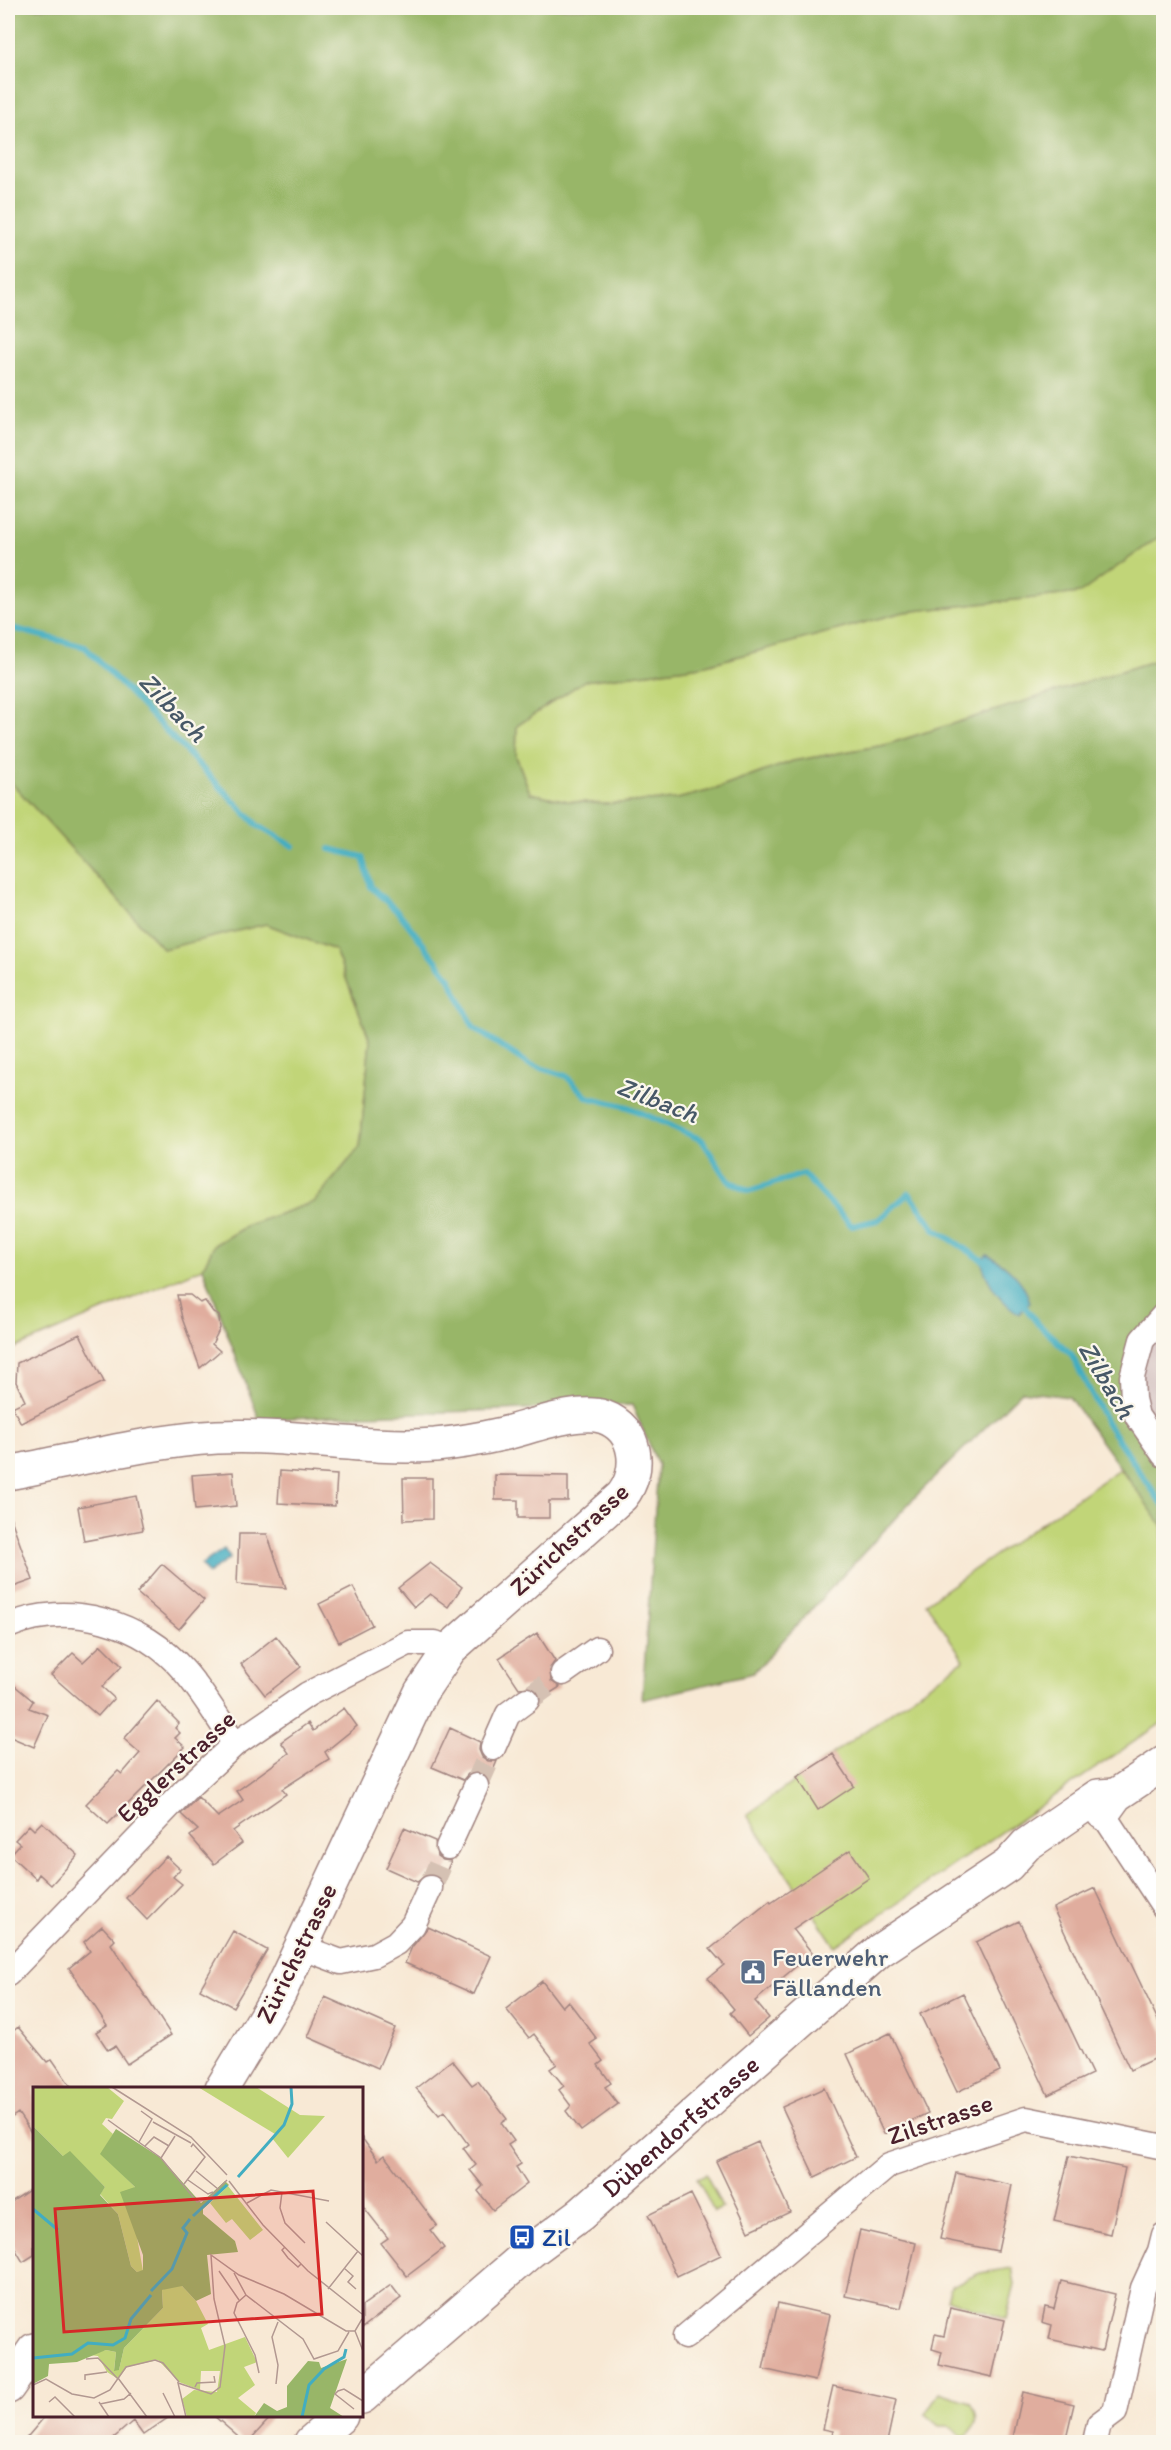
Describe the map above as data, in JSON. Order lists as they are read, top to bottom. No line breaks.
{"streets":{"main road":["Zürichstrasse","Dübendorfstrasse"],"street":["Egglerstrasse","Zilstrasse"]},"crossings":[["Zürichstrasse","Egglerstrasse"]],"water":["Zilbach"],"places":{"public building":["Feuerwehr Fällanden"],"bus stop":["Zil"]}}
